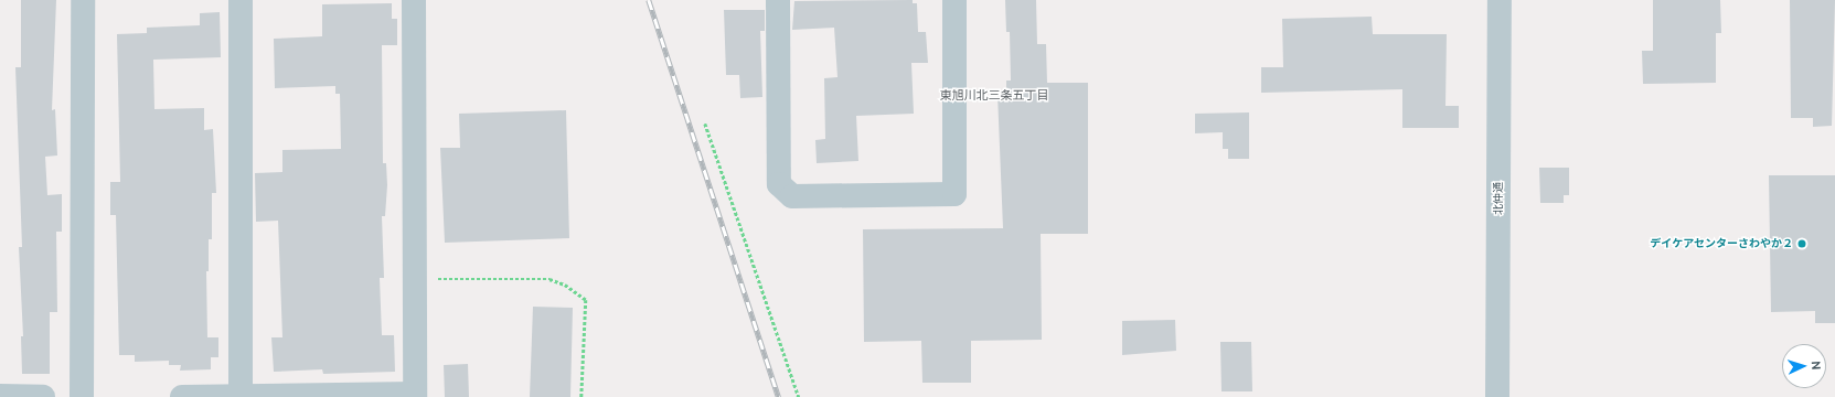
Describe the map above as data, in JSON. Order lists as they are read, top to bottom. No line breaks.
{"streets":{"street":["北仲通"]},"districts":["東旭川北三条五丁目"],"places":["デイケアセンターさわやか２"],"north":"right"}
